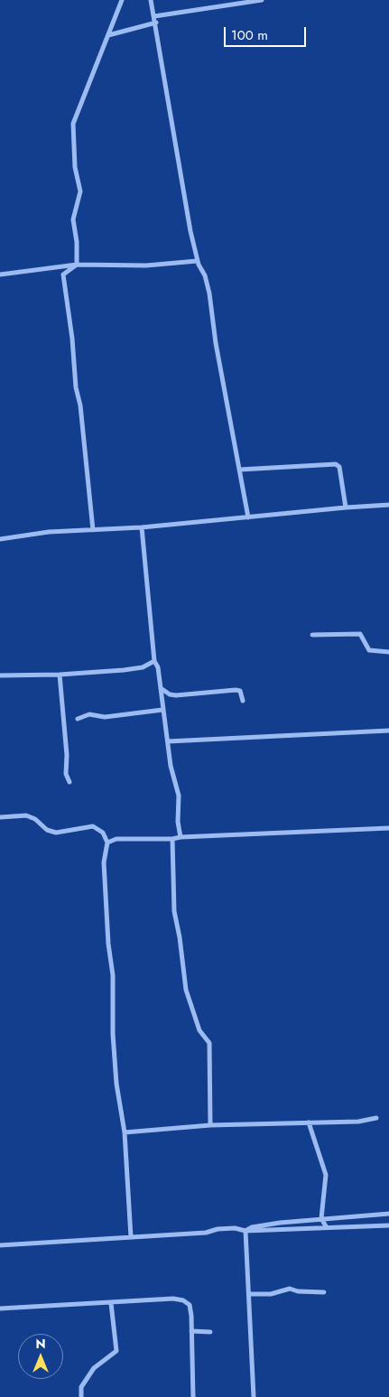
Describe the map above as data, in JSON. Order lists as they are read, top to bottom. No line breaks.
{"scale_bar":"100 m","north":"top"}
